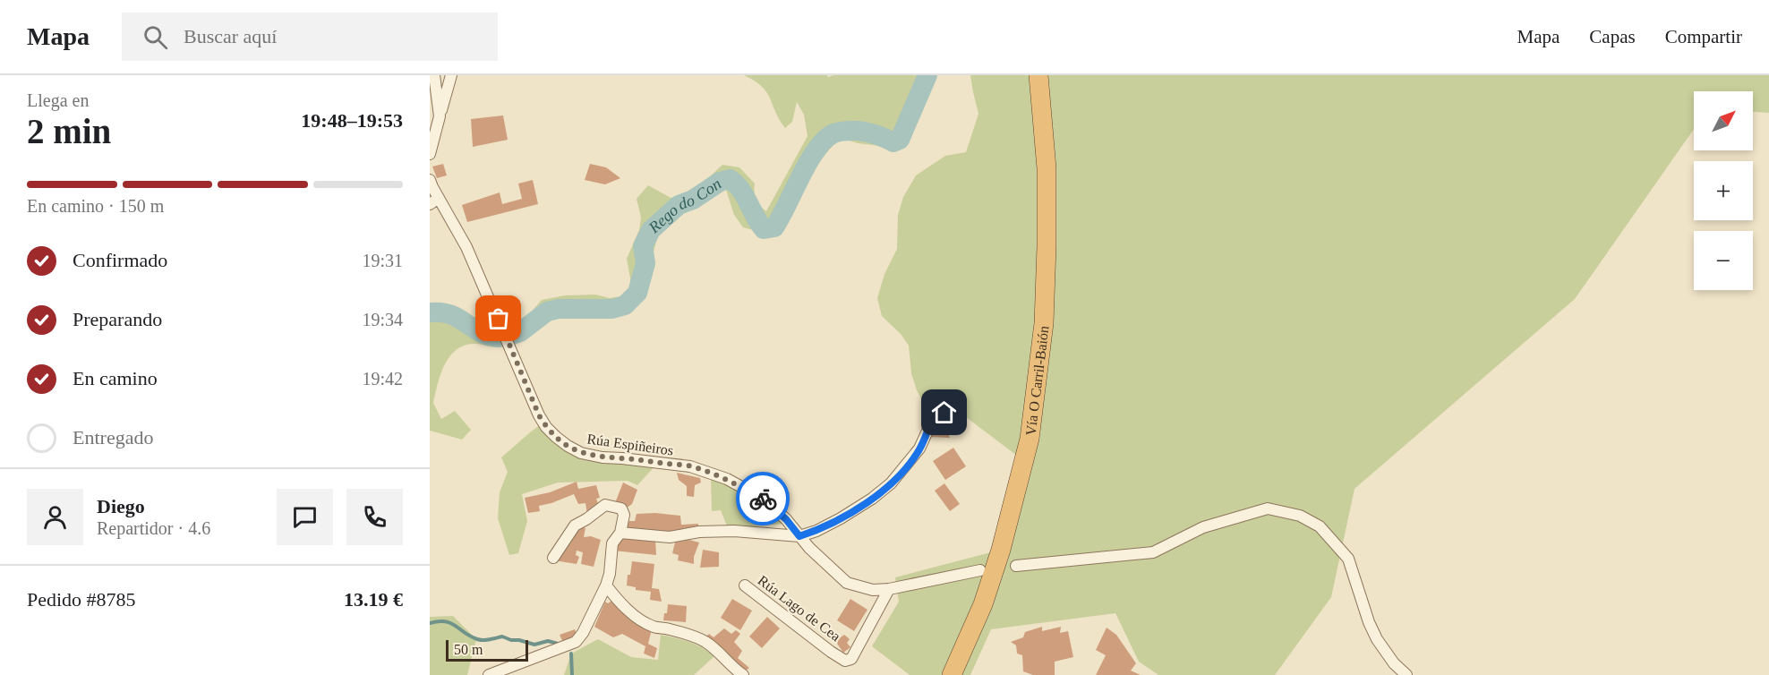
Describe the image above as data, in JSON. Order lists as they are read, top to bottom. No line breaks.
{"streets":{"highway":["Vía O Carril-Baión"],"street":["Rúa Espiñeiros","Rúa Lago de Cea"]},"crossings":[["Rúa Espiñeiros","Rúa Lago de Cea"]],"water":["Rego do Con"],"scale_bar":"50 m","north":"top right","page":{"header":"Mapa","search":"Buscar aquí","nav":["Mapa","Capas","Compartir"],"heading":["2 min","Llega en","19:48–19:53"],"panel":["Diego","Repartidor · 4.6","Pedido #8785","13.19 €"],"map_buttons":["+","−"],"bar":"En camino · 150 m","list":[["Confirmado","19:31"],["Preparando","19:34"],["En camino","19:42"],"Entregado"],"scale":"50 m"}}
